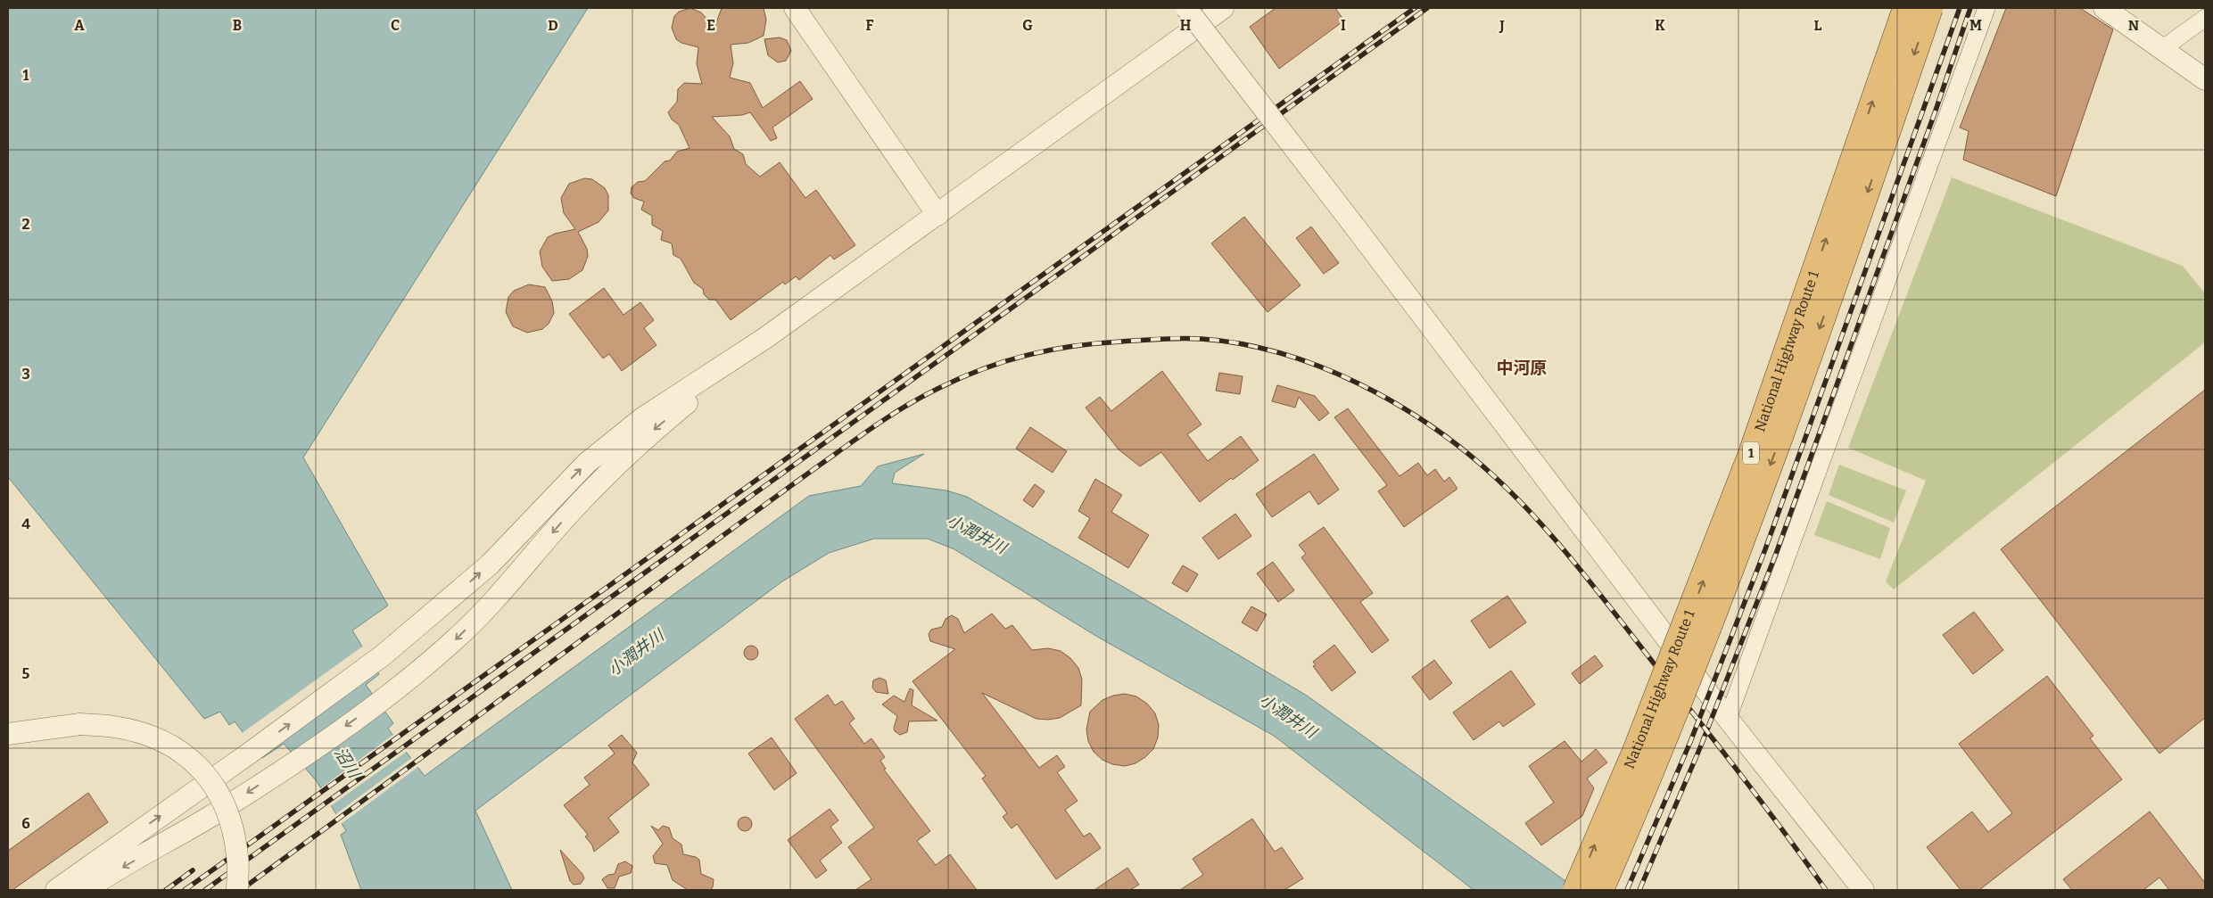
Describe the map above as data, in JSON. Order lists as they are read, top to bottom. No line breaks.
{"streets":{"highway":["National Highway Route 1","1"]},"districts":["中河原"],"water":["小潤井川","沼川"],"grid":{"columns":["A","B","C","D","E","F","G","H","I","J","K","L","M","N"],"rows":["1","2","3","4","5","6"]}}
